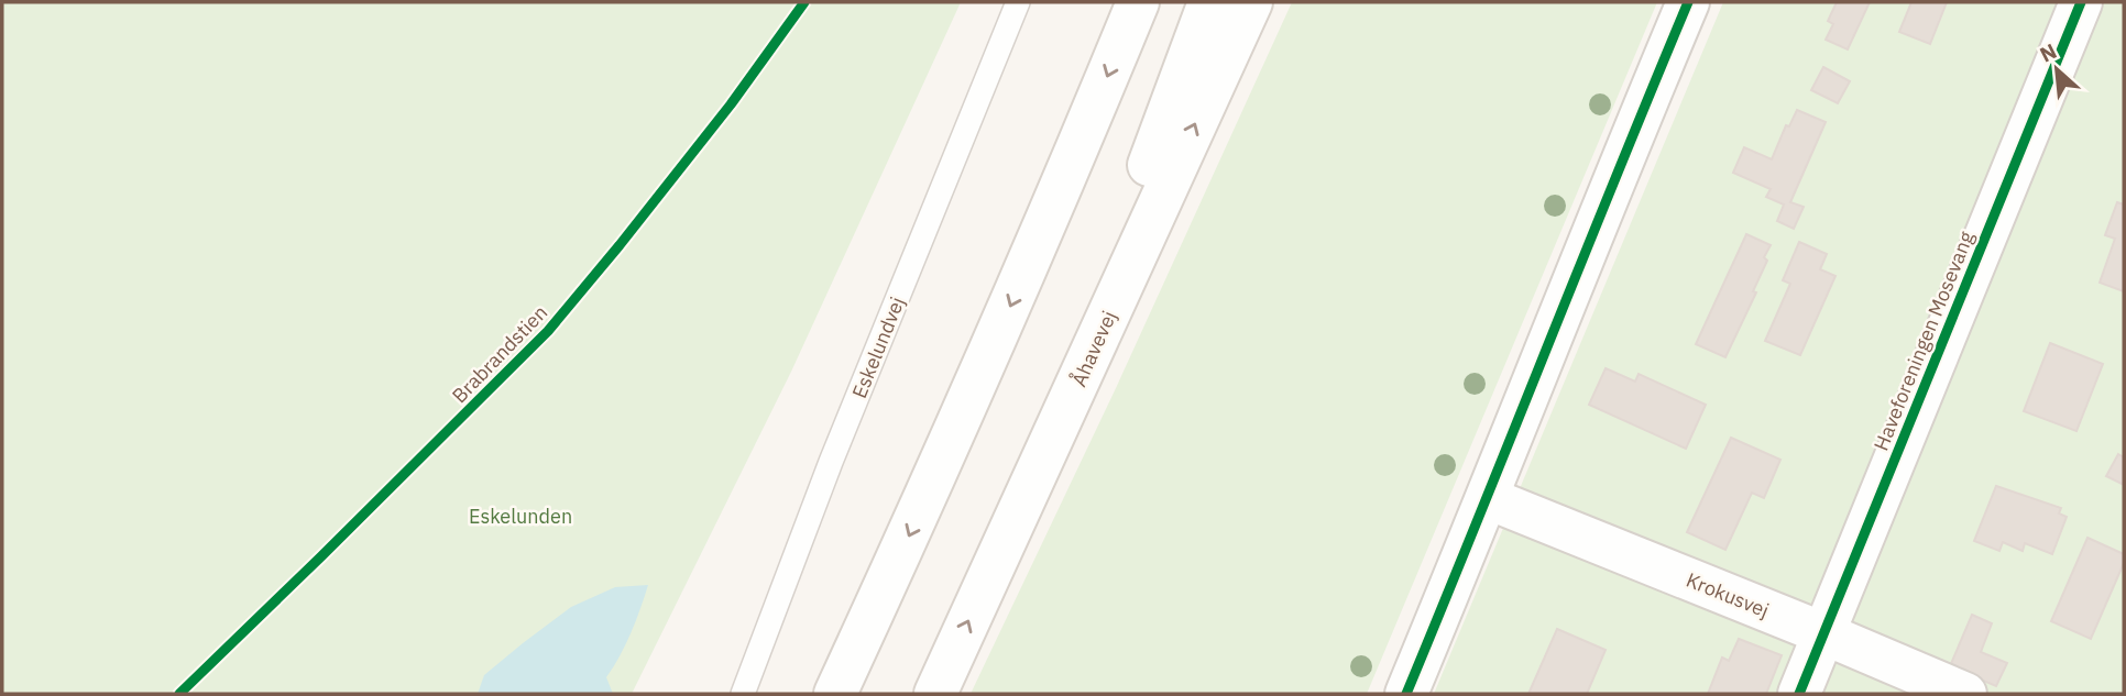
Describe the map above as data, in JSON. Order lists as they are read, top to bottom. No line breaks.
{"streets":{"main road":["Haveforeningen Mosevang","Åhavevej","Krokusvej"],"lane":["Eskelundvej"],"cycle path":["Brabrandstien"]},"crossings":[["Haveforeningen Mosevang","Krokusvej"]],"parks":["Eskelunden"],"north":"top left"}
